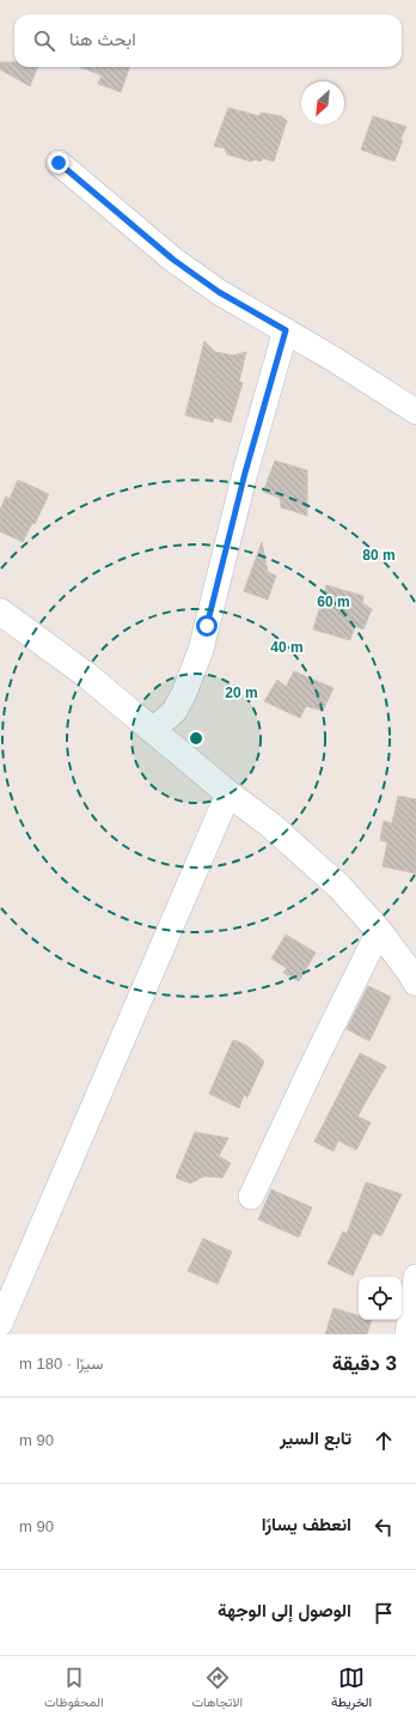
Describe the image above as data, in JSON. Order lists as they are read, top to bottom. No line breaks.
{"north":"bottom left","page":{"search":"ابحث هنا","heading":["3 دقيقة","سيرًا · 180 m"],"list":[["تابع السير","90 m"],["انعطف يسارًا","90 m"],"الوصول إلى الوجهة"],"nav":["الخريطة","الاتجاهات","المحفوظات"]},"rings":["80 m","60 m","40 m","20 m"]}
